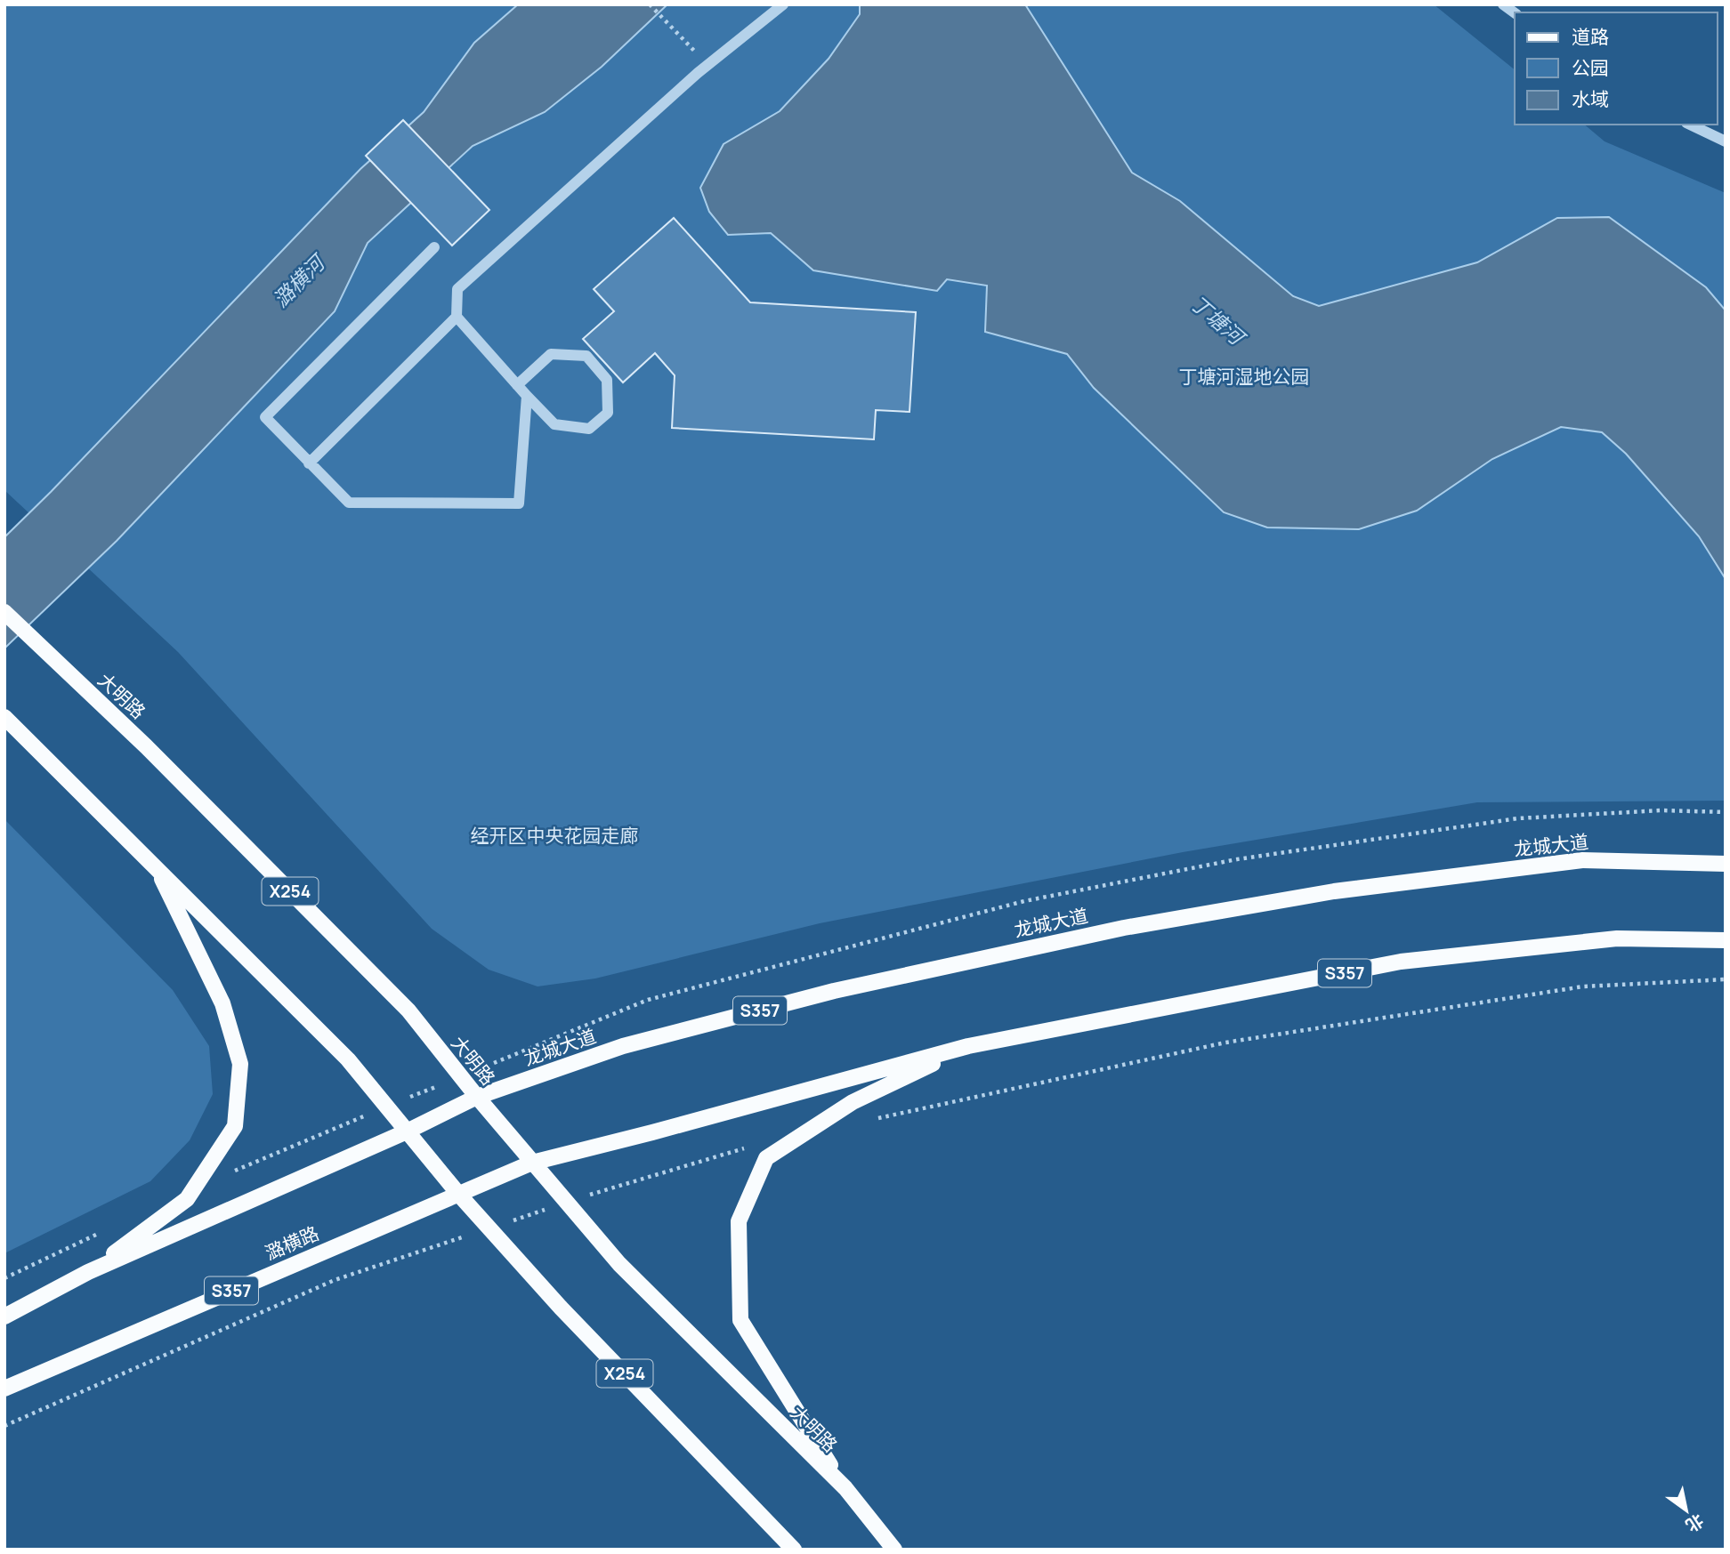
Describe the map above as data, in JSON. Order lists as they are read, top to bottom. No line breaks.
{"streets":{"main road":["大明路","龙城大道","X254","S357","潞横路"]},"crossings":[["大明路","龙城大道"],["大明路","S357"],["龙城大道","X254"],["龙城大道","S357"],["X254","S357"],["X254","潞横路"],["S357","潞横路"]],"water":["潞横河","丁塘河"],"parks":["丁塘河湿地公园","经开区中央花园走廊"],"legend":["道路","公园","水域"],"north":"bottom right"}
